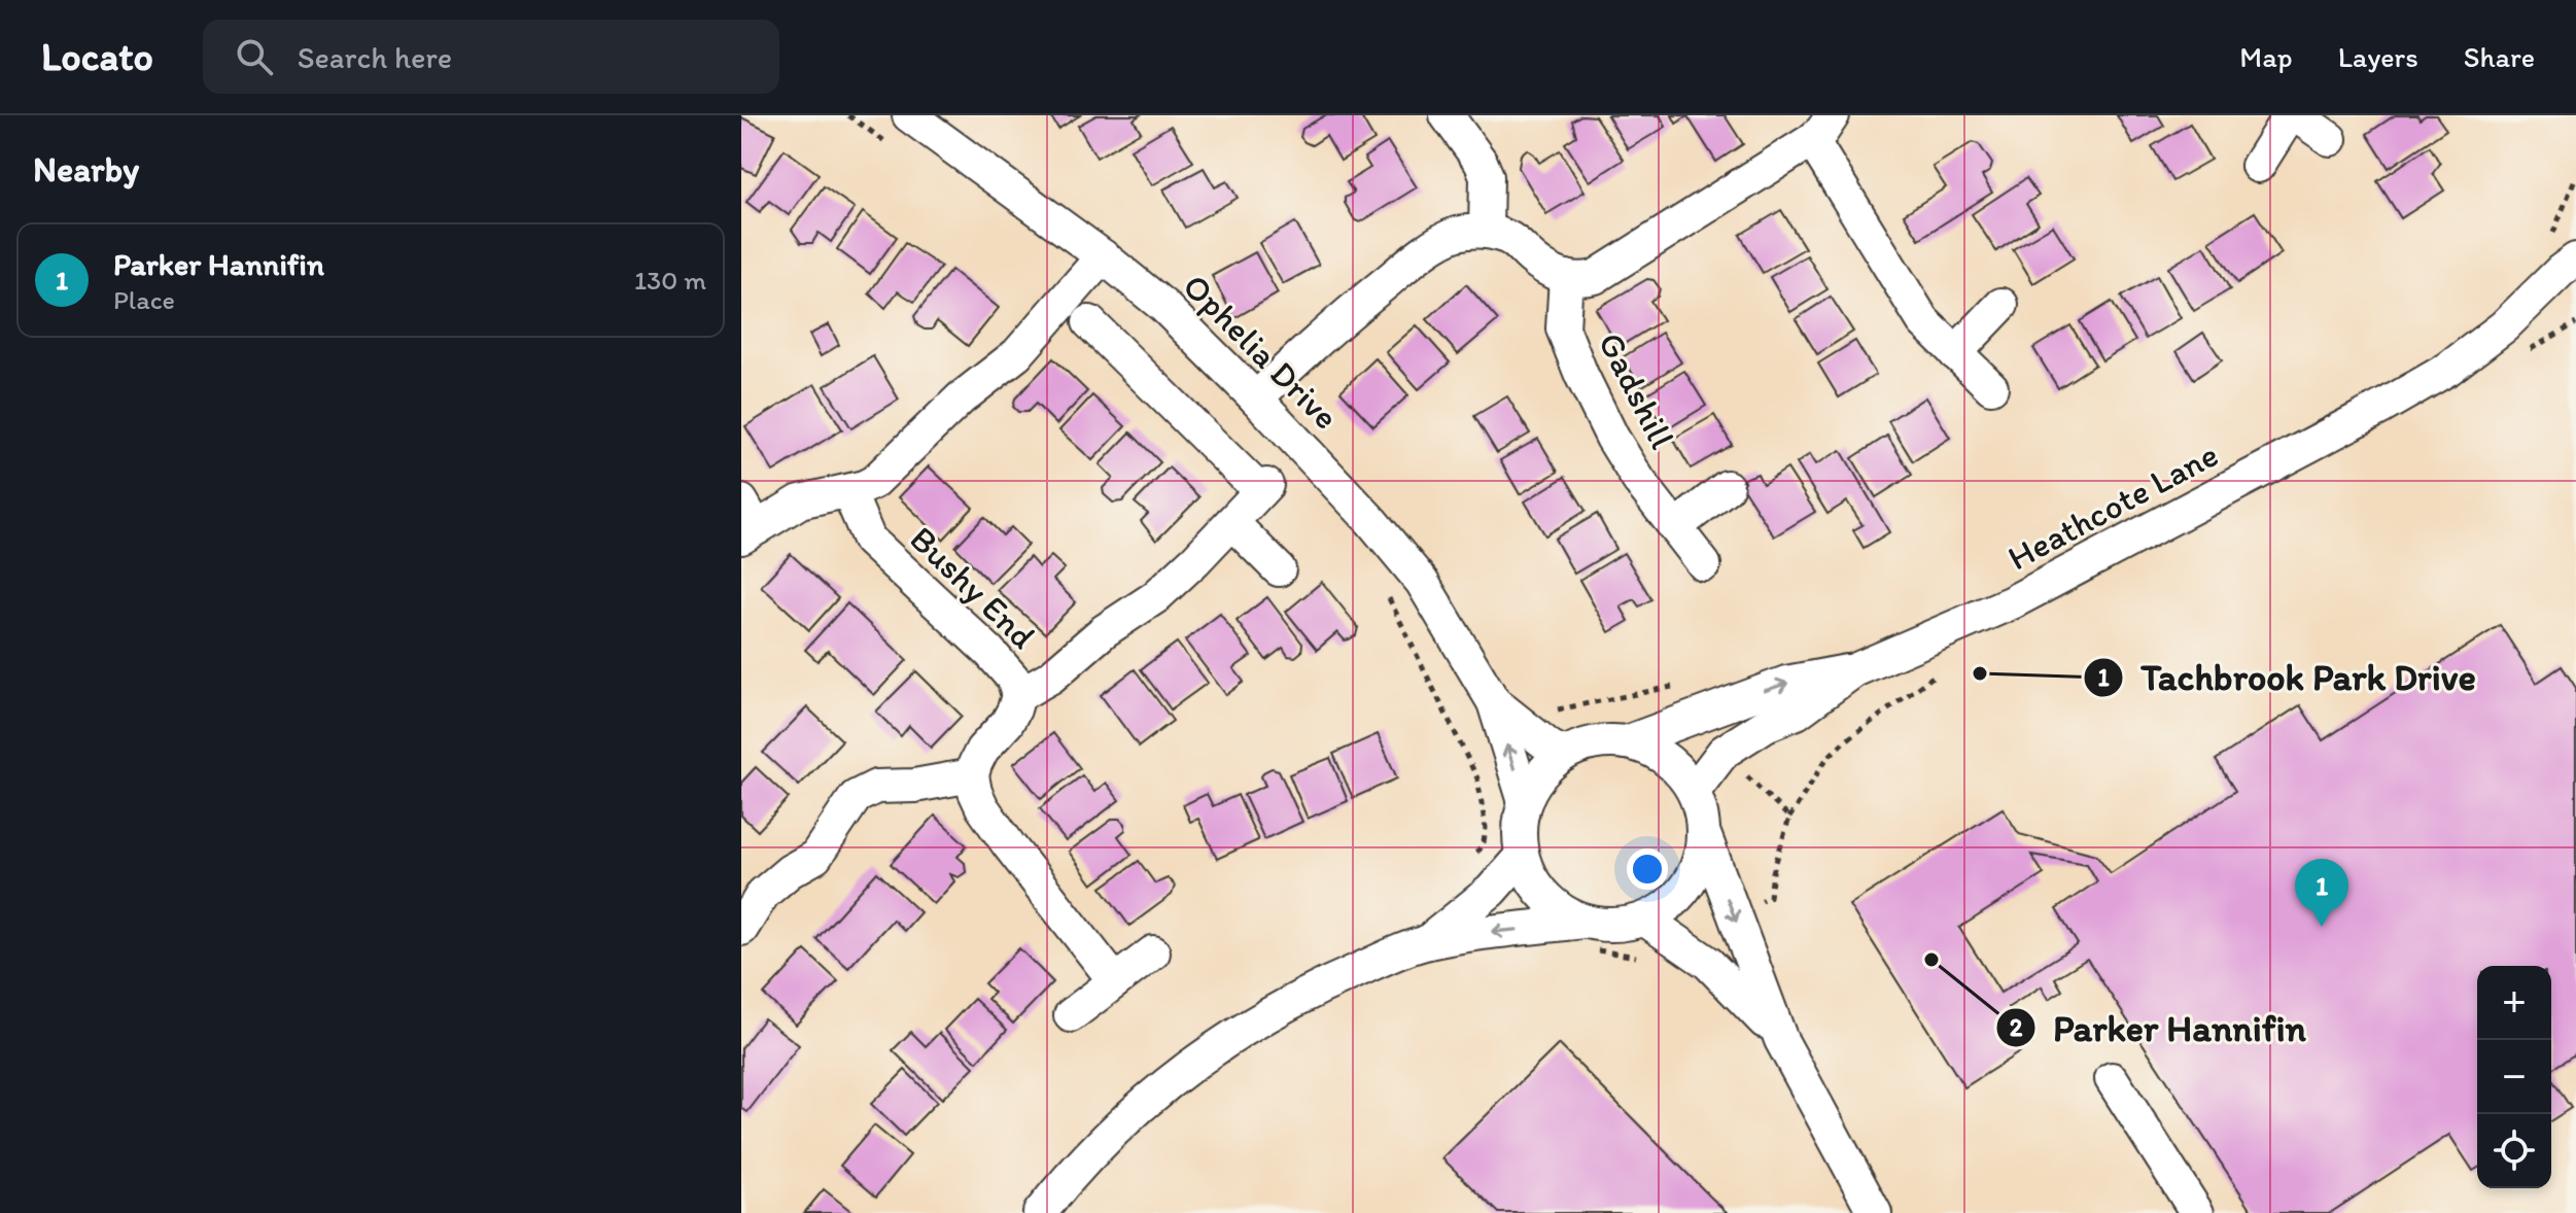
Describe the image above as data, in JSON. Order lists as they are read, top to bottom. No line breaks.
{"streets":{"street":["Ophelia Drive","Gadshill","Heathcote Lane","Bushy End"]},"crossings":[["Ophelia Drive","Heathcote Lane"]],"places":["Tachbrook Park Drive","Parker Hannifin"],"page":{"header":"Locato","search":"Search here","nav":["Map","Layers","Share"],"heading":"Nearby","list":[{"mark":"1","name":"Parker Hannifin","note":"Place","value":"130 m"}],"pins":"1","map_buttons":["+","−"]}}
